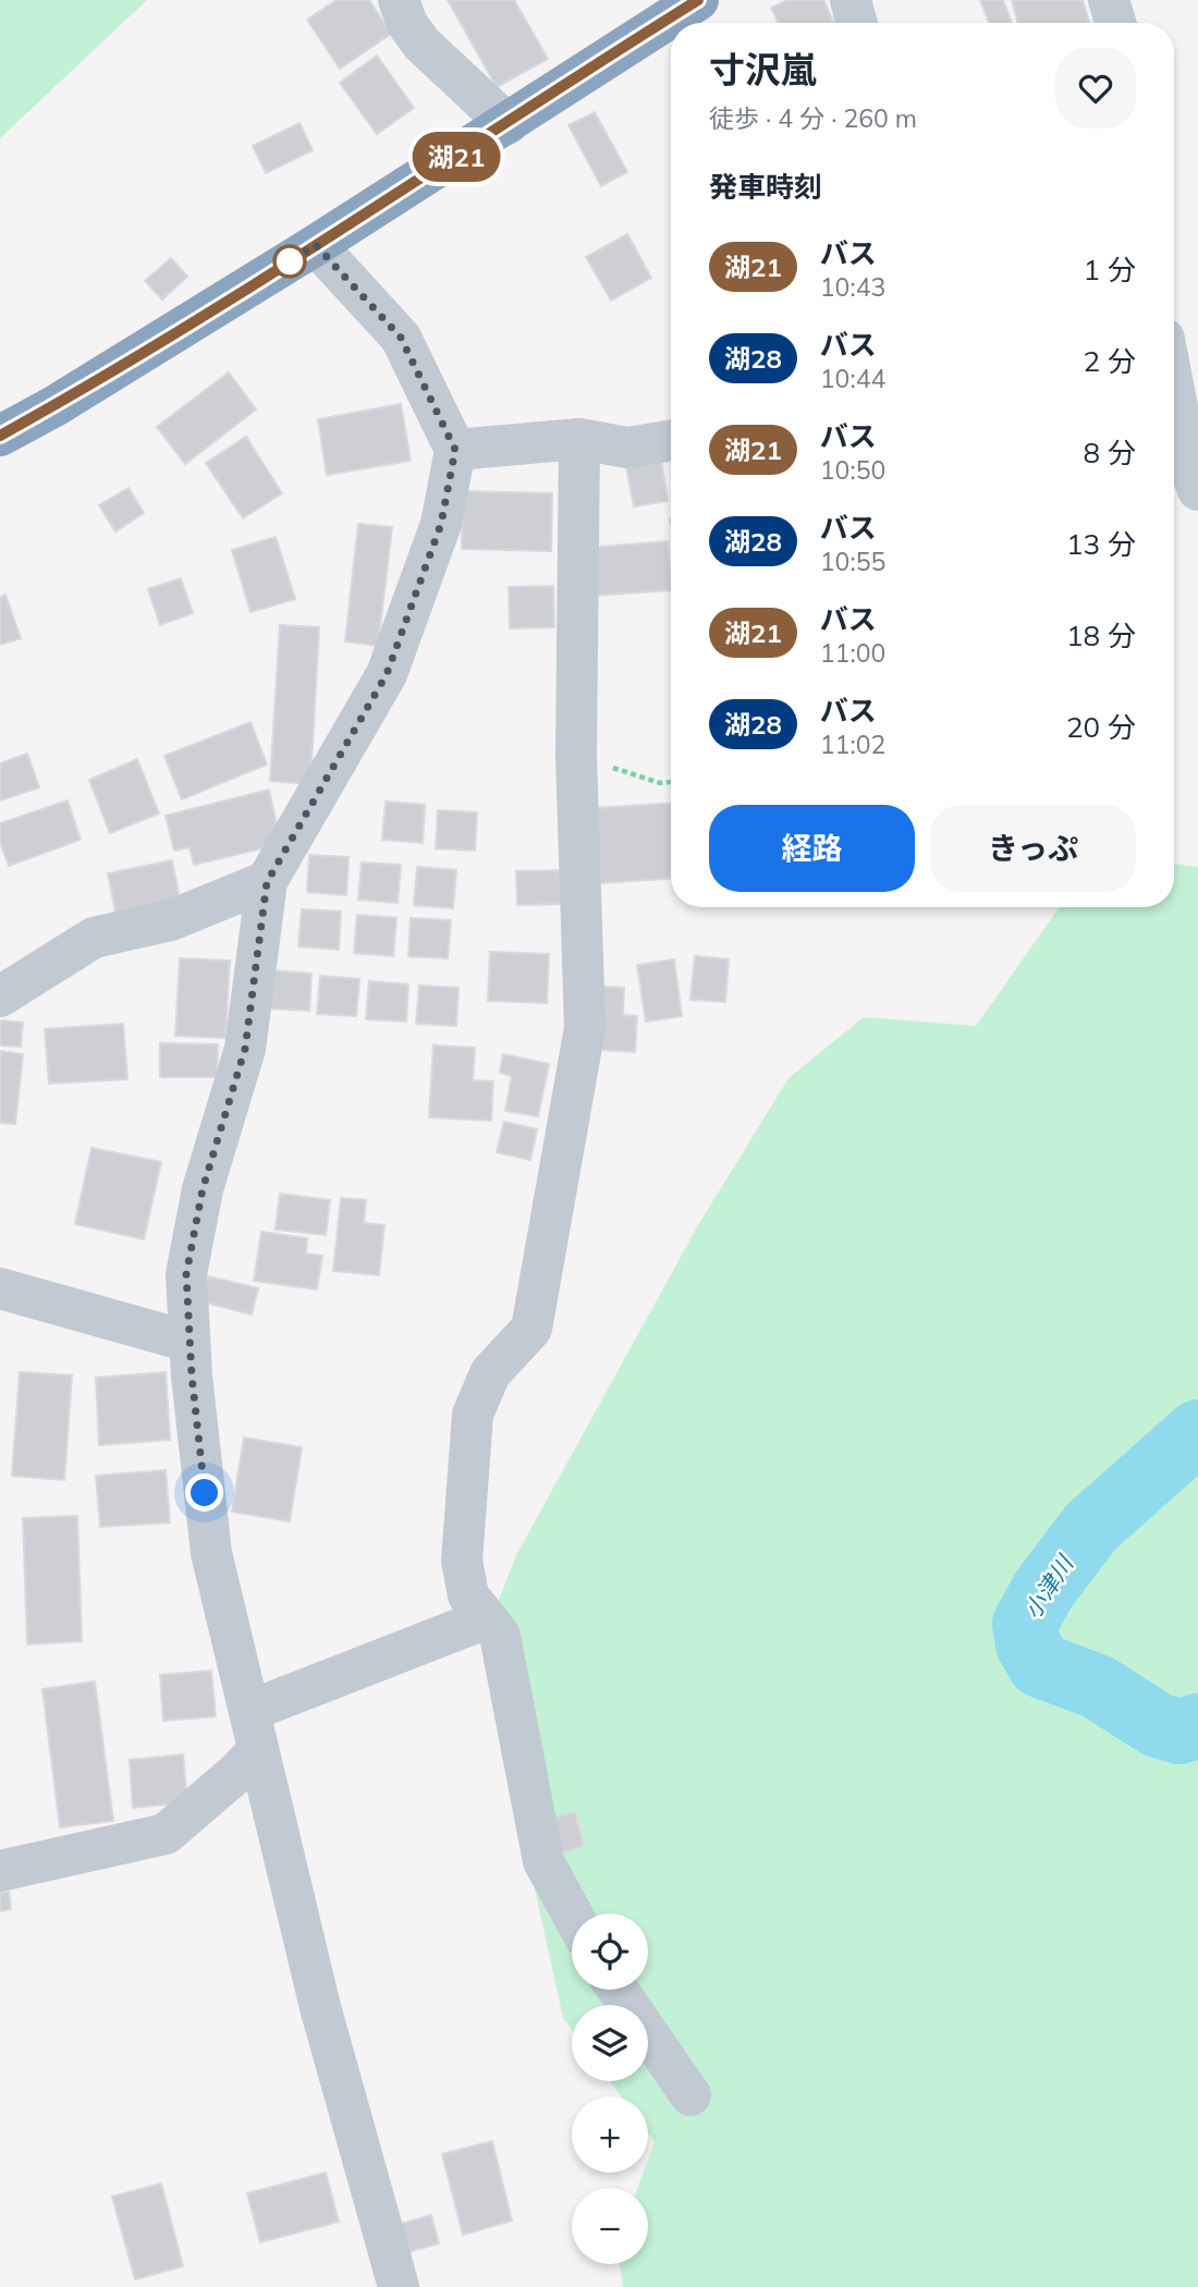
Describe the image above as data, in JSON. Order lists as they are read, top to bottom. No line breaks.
{"water":["小津川"],"lines":["bus line 湖21"],"page":{"on_map":"湖21","heading":[["寸沢嵐","徒歩 · 4 分 · 260 m"],"発車時刻"],"list":[{"mark":"湖21","name":"バス","note":"10:43","value":"1 分"},{"mark":"湖28","name":"バス","note":"10:44","value":"2 分"},{"mark":"湖21","name":"バス","note":"10:50","value":"8 分"},{"mark":"湖28","name":"バス","note":"10:55","value":"13 分"},{"mark":"湖21","name":"バス","note":"11:00","value":"18 分"},{"mark":"湖28","name":"バス","note":"11:02","value":"20 分"}],"buttons":["経路","きっぷ"],"map_buttons":["+","−"]}}
